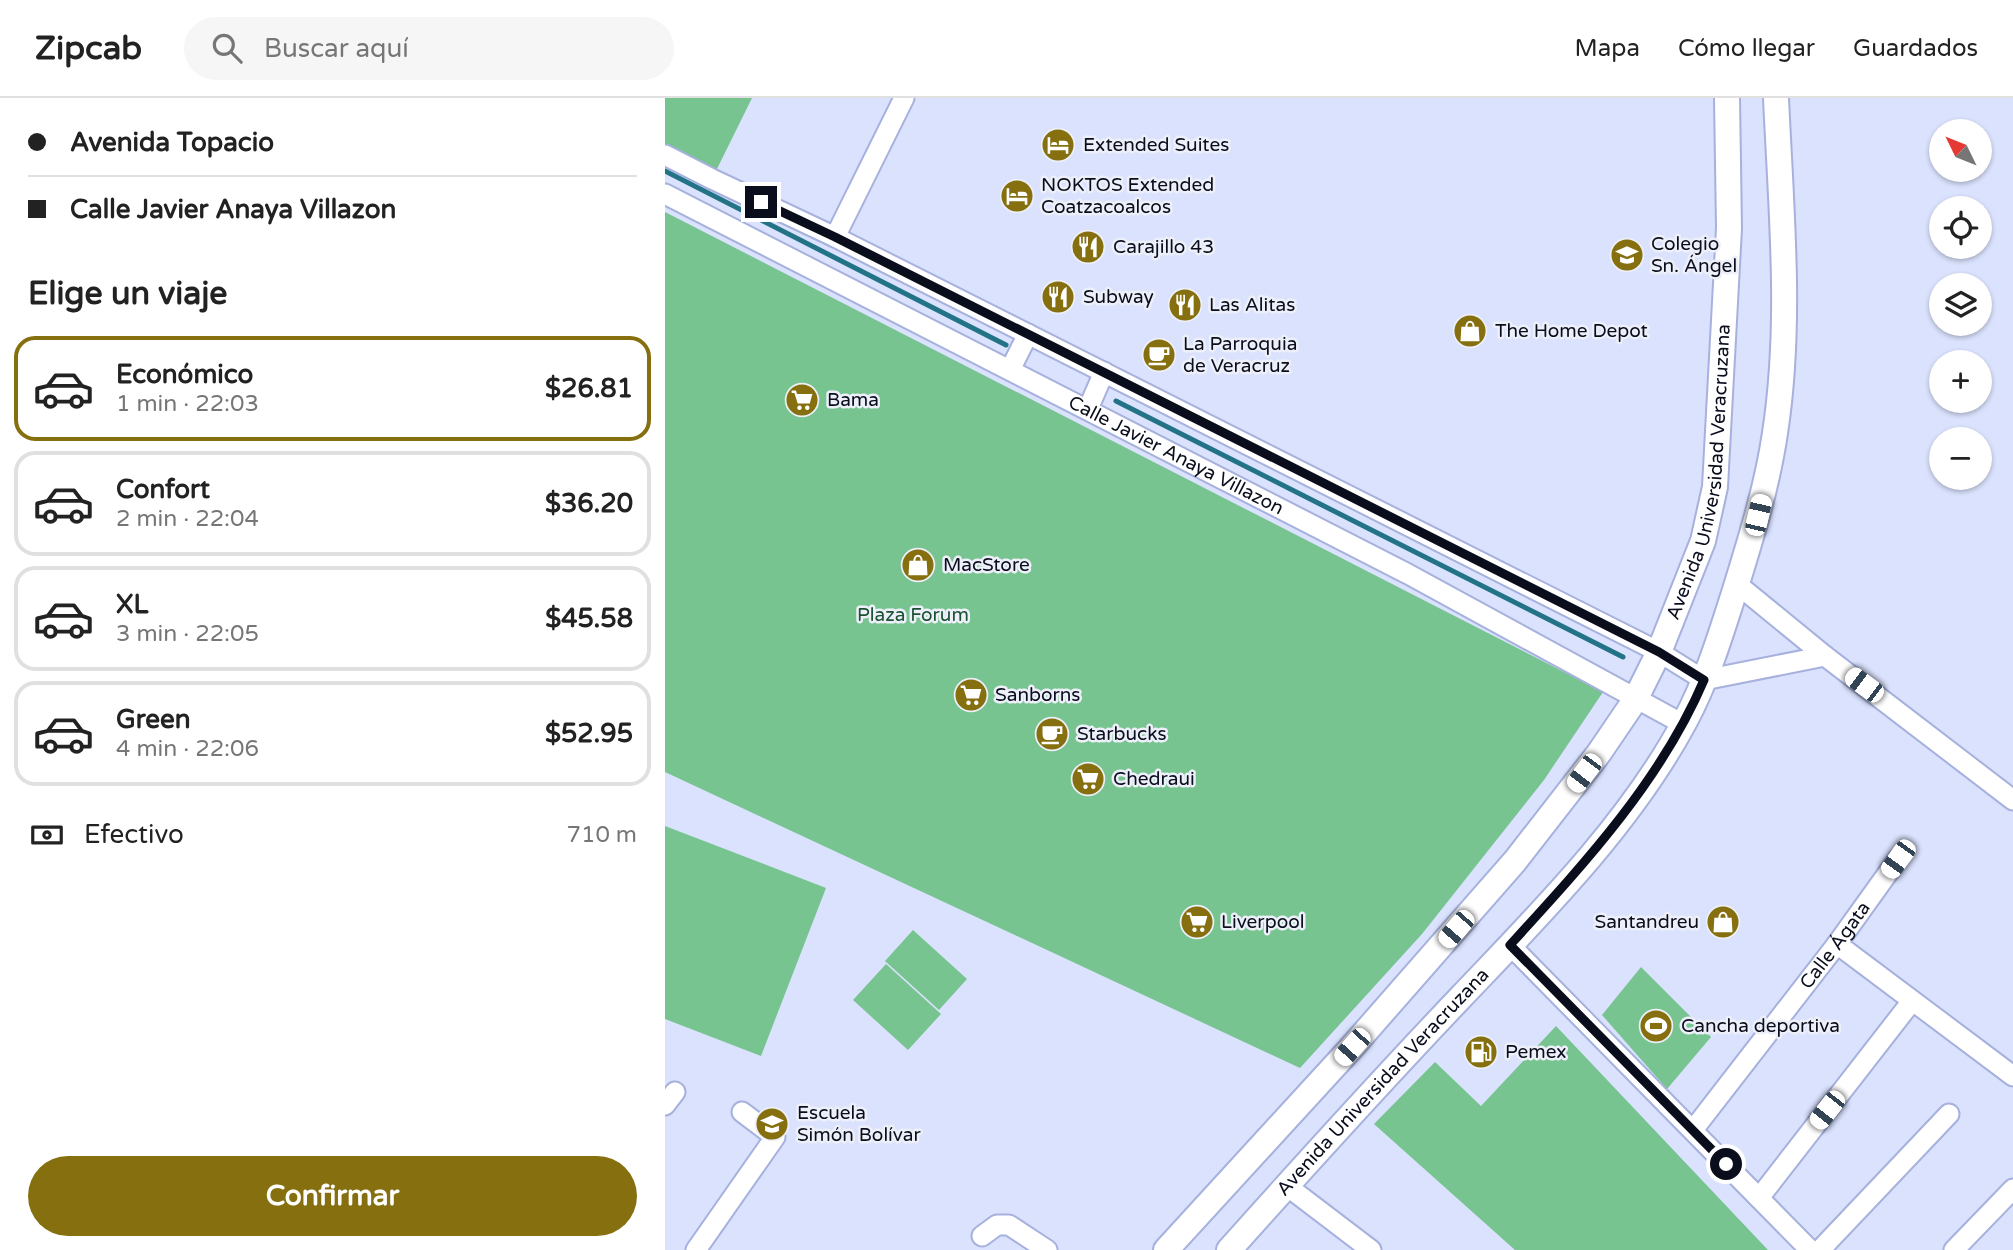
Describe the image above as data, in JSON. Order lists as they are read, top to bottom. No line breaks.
{"streets":{"main road":["Avenida Universidad Veracruzana"],"street":["Calle Javier Anaya Villazon","Calle Ágata"]},"crossings":[["Calle Javier Anaya Villazon","Avenida Universidad Veracruzana"]],"parks":["Plaza Forum"],"places":{"hotel":["Extended Suites","NOKTOS Extended Coatzacoalcos"],"restaurant":["Carajillo 43","Subway","Las Alitas"],"school or university":["Colegio Sn. Ángel","Escuela Simón Bolívar"],"shop":["The Home Depot","MacStore","Santandreu"],"cafe":["La Parroquia de Veracruz","Starbucks"],"supermarket":["Bama","Sanborns","Chedraui","Liverpool"],"sports":["Cancha deportiva"],"fuel station":["Pemex"]},"north":"top left","page":{"header":"Zipcab","search":"Buscar aquí","nav":["Mapa","Cómo llegar","Guardados"],"banner":["Avenida Topacio","Calle Javier Anaya Villazon"],"map_buttons":["+","−"],"heading":"Elige un viaje","list":[{"name":"Económico","note":"1 min · 22:03","value":"$26.81"},{"name":"Confort","note":"2 min · 22:04","value":"$36.20"},{"name":"XL","note":"3 min · 22:05","value":"$45.58"},{"name":"Green","note":"4 min · 22:06","value":"$52.95"}],"pay":["Efectivo","710 m"],"buttons":"Confirmar"}}
